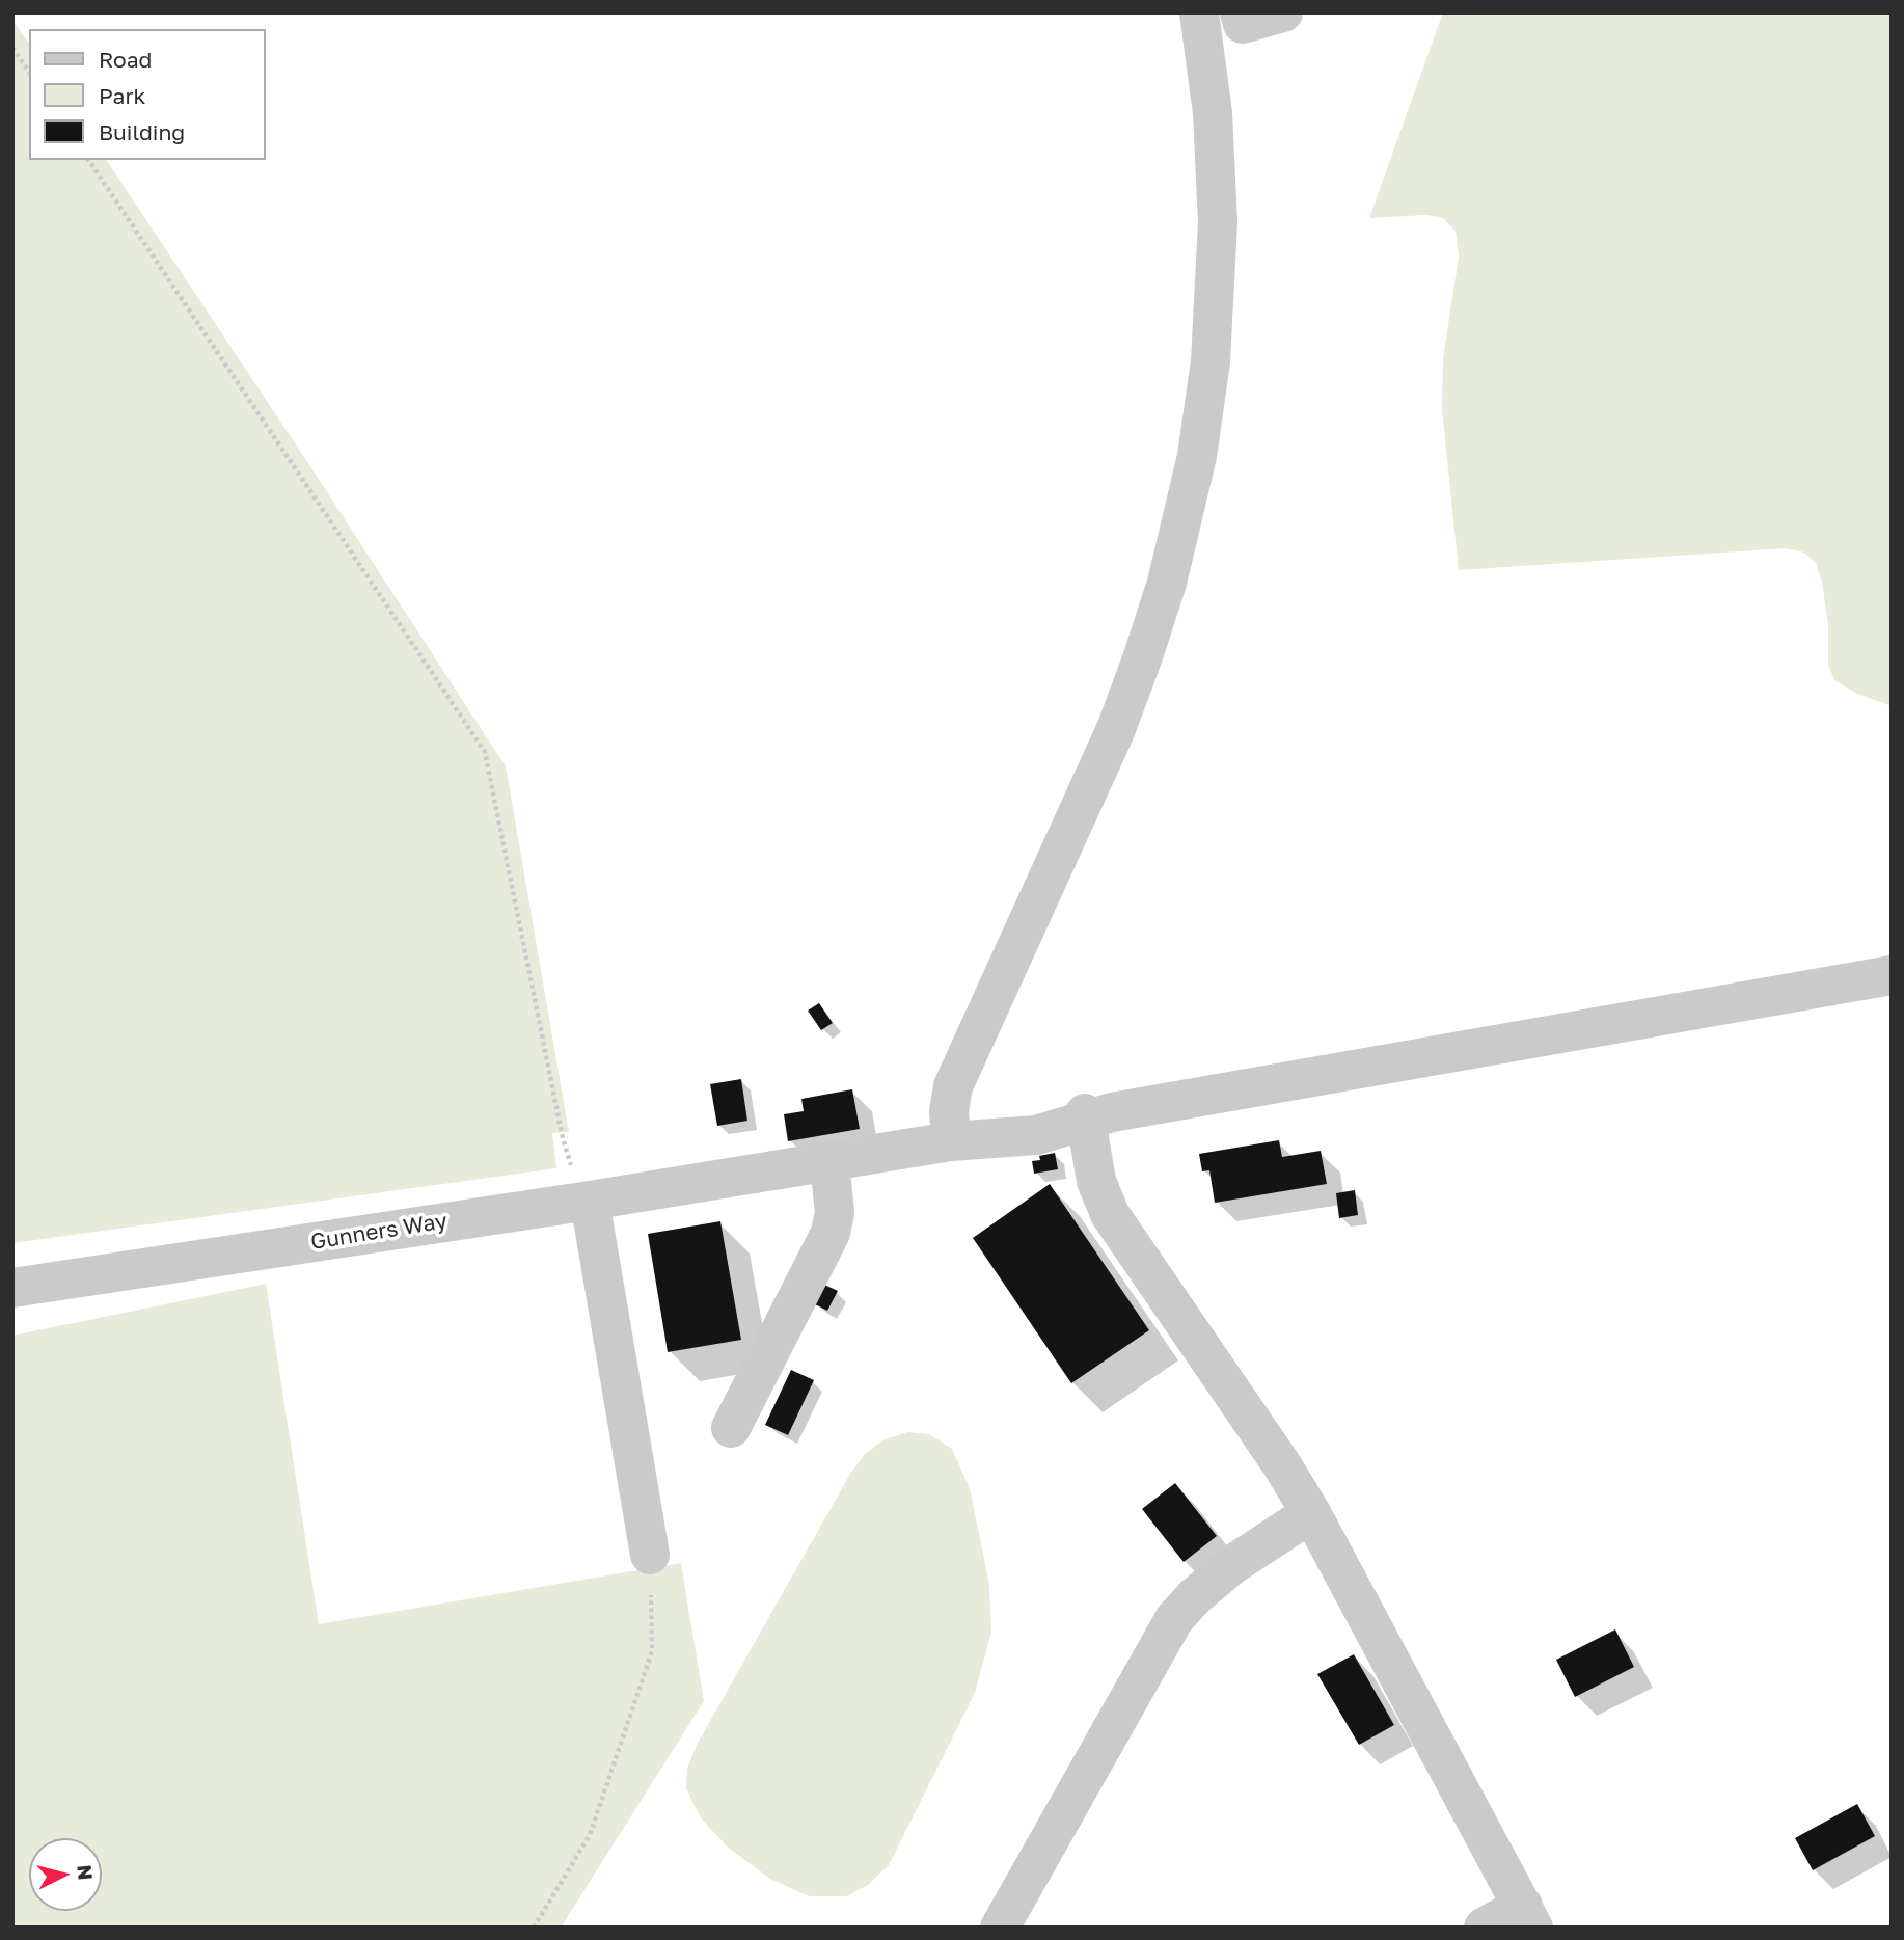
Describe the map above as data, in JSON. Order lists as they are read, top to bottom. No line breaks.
{"streets":{"street":["Gunners Way"]},"legend":["Road","Park","Building"],"north":"right"}
